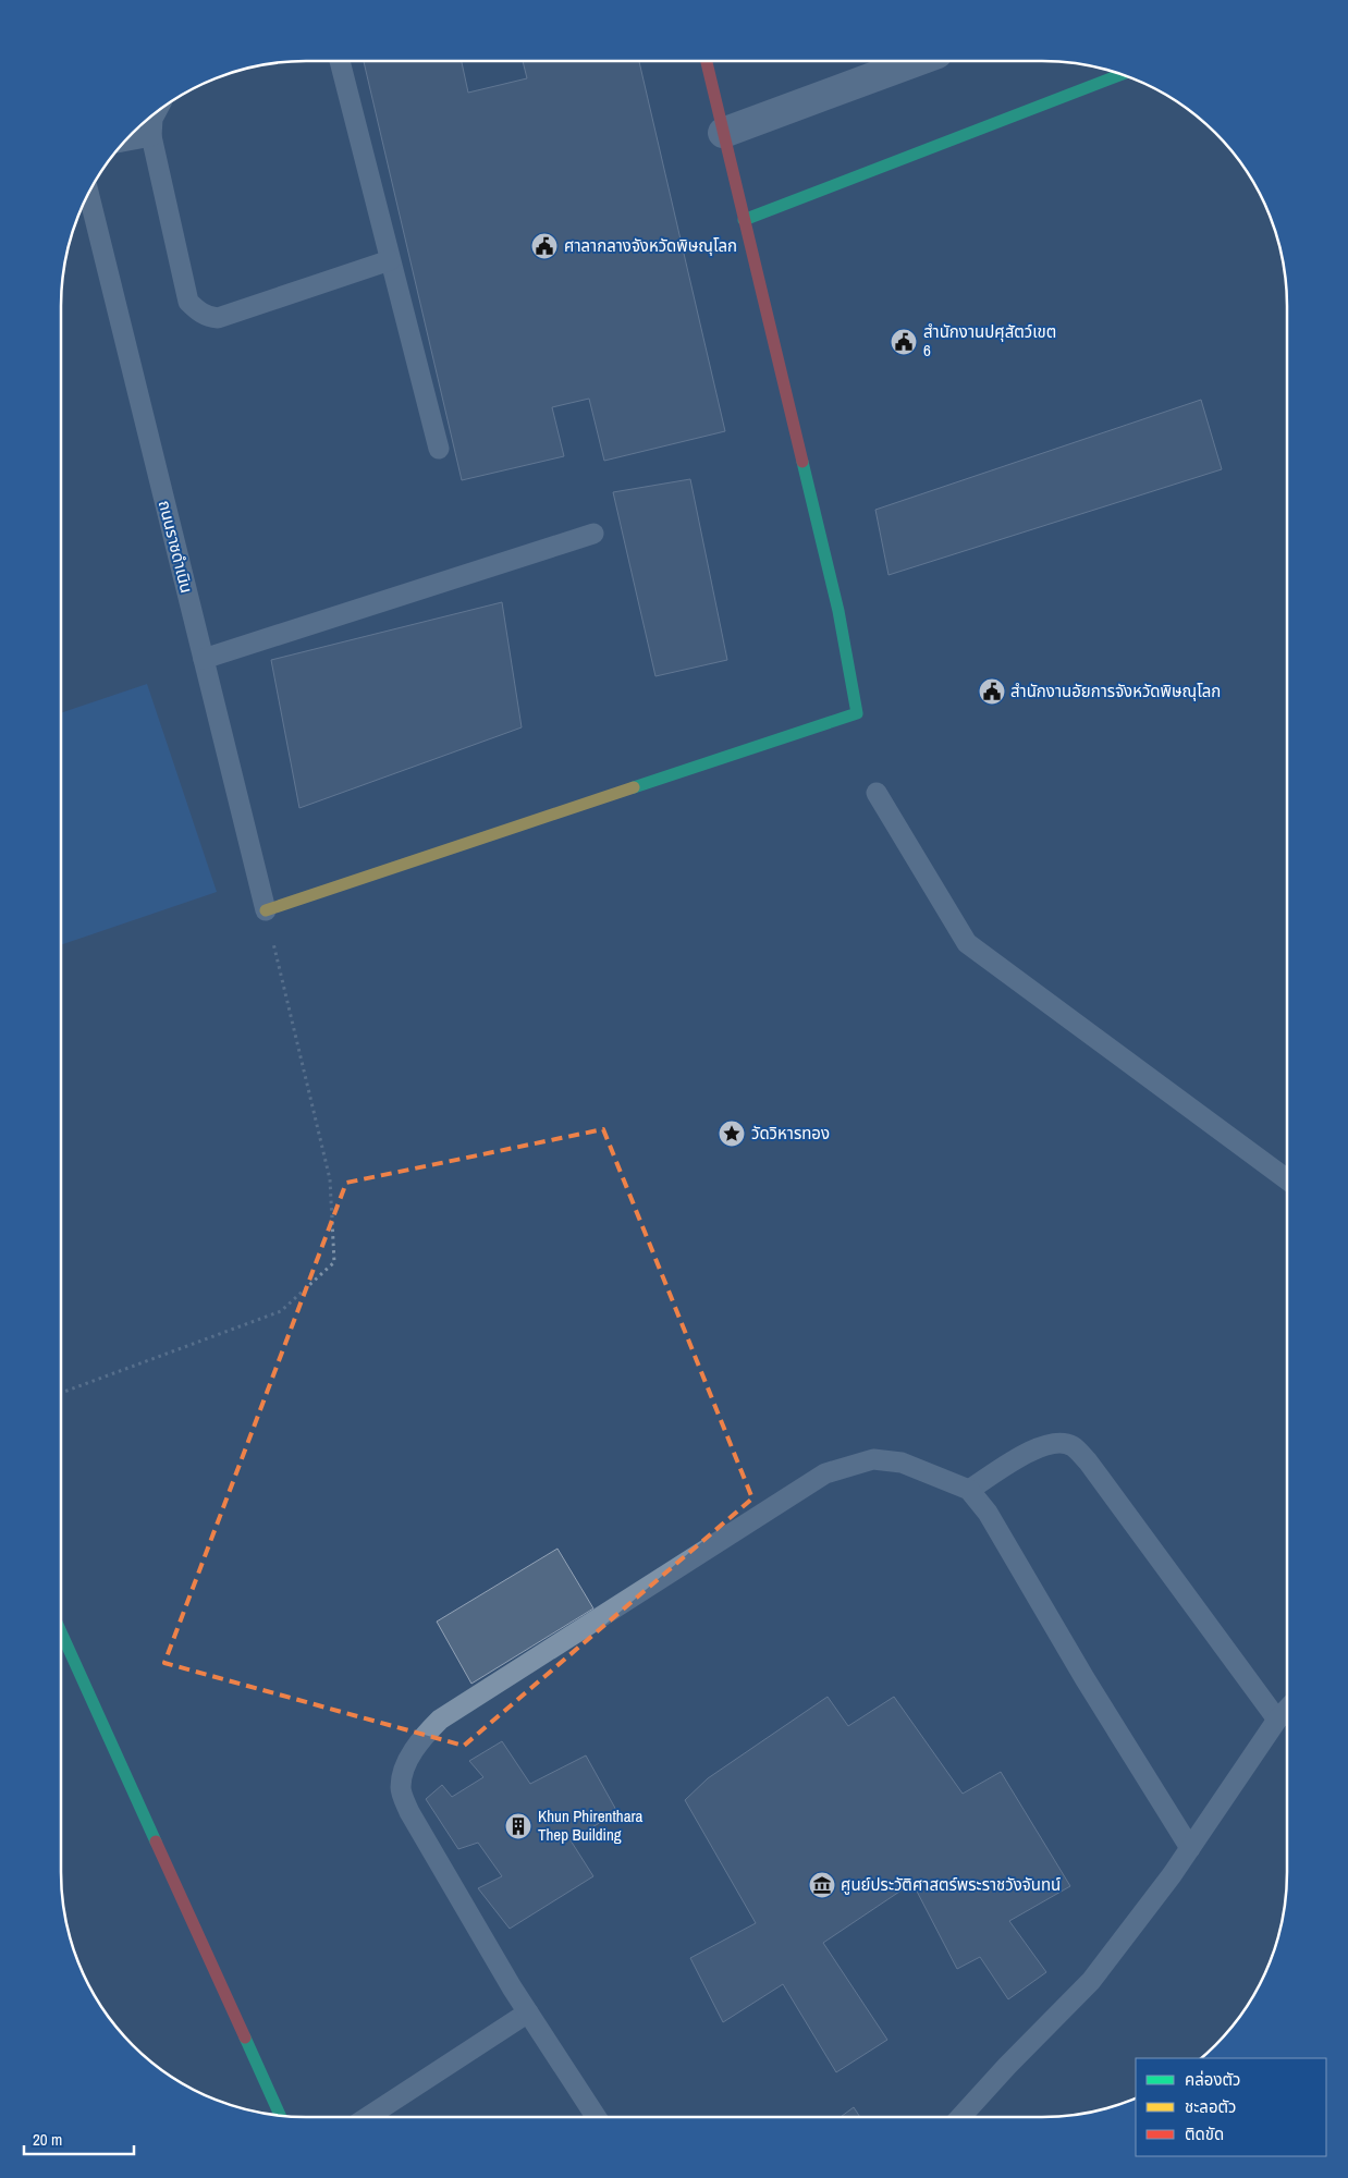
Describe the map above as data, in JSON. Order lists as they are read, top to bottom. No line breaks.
{"streets":{"lane":["ถนนราชดำเนิน"]},"places":{"public building":["ศาลากลางจังหวัดพิษณุโลก","สำนักงานปศุสัตว์เขต 6","สำนักงานอัยการจังหวัดพิษณุโลก"],"place":["วัดวิหารทอง"],"building":["Khun Phirenthara Thep Building"],"museum":["ศูนย์ประวัติศาสตร์พระราชวังจันทน์"]},"legend":["คล่องตัว","ชะลอตัว","ติดขัด"],"scale_bar":"20 m"}
